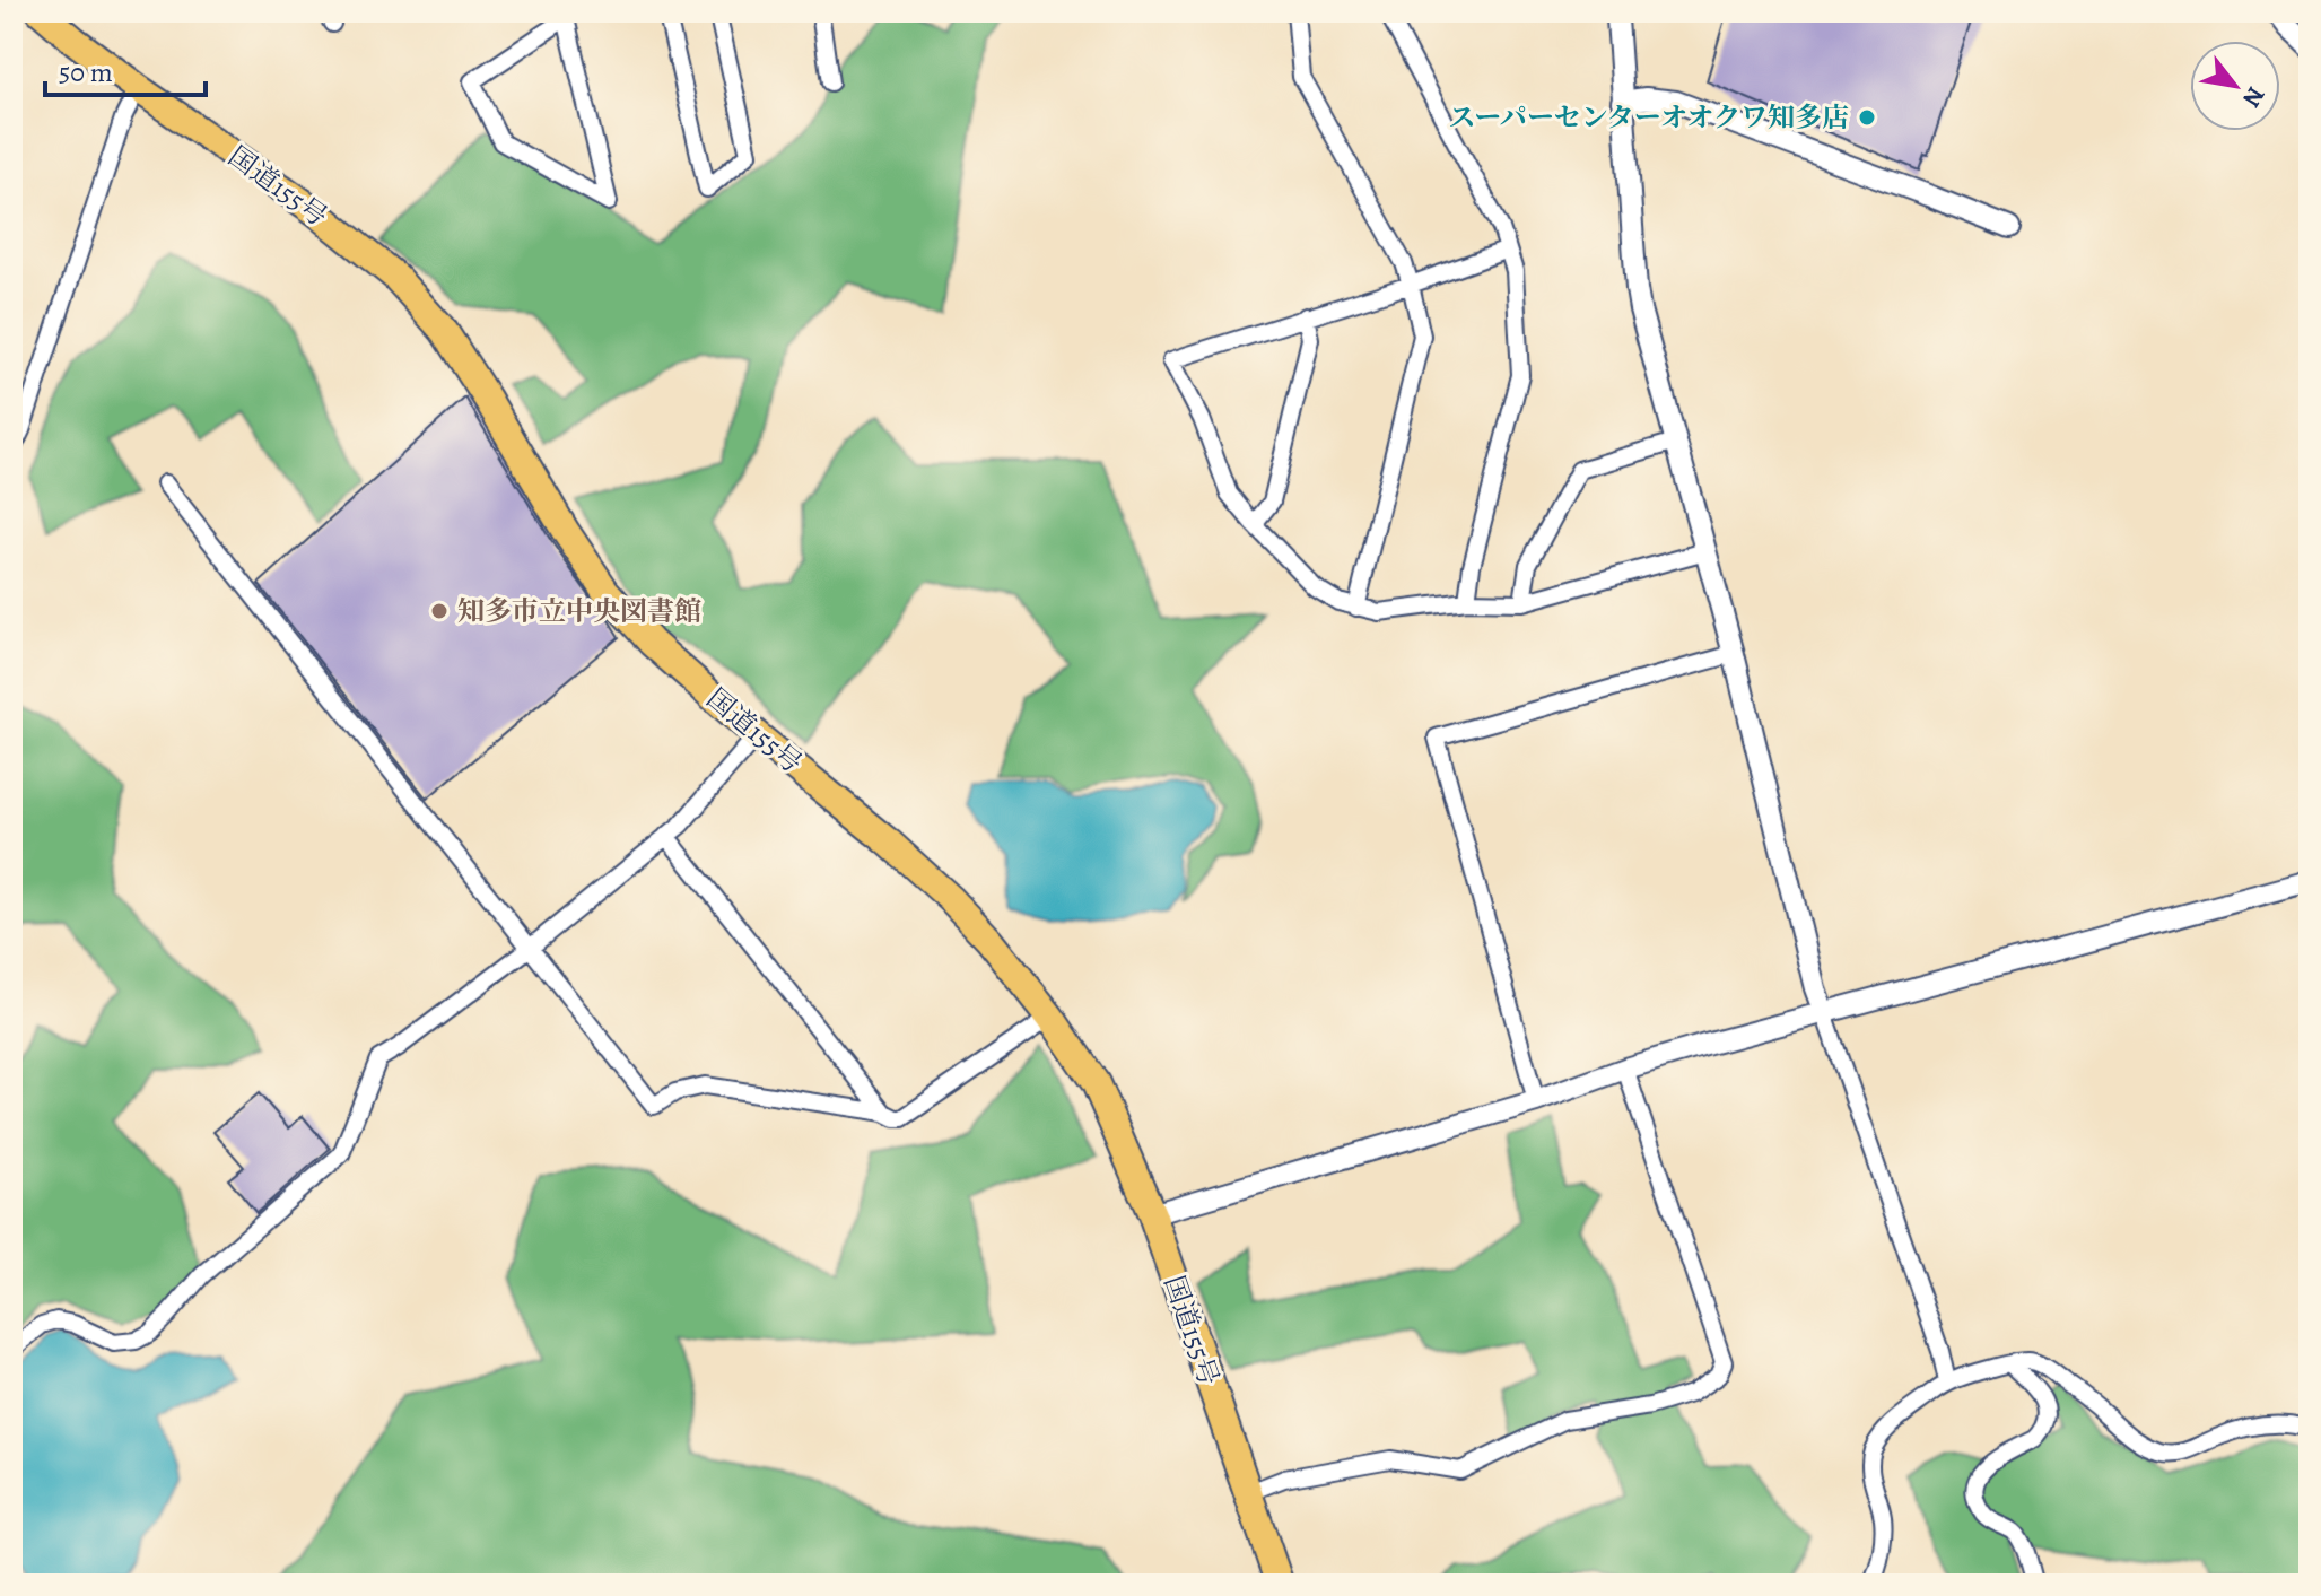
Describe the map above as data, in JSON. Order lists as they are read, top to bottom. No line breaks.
{"streets":{"highway":["国道155号"]},"places":["スーパーセンターオオクワ知多店","知多市立中央図書館"],"scale_bar":"50 m","north":"bottom right"}
